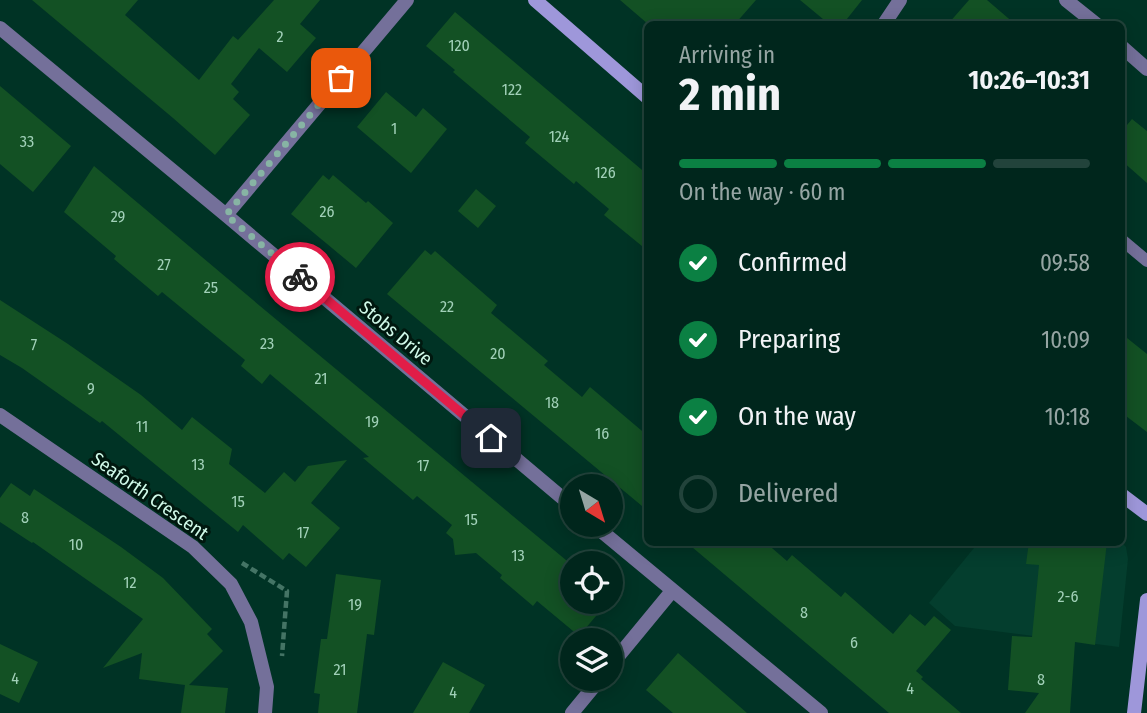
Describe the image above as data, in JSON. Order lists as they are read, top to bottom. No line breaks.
{"streets":{"street":["Stobs Drive","Seaforth Crescent"]},"house_numbers":["2","120","122","1","124","33","126","26","29","27","25","22","23","7","20","21","9","18","19","11","16","13","17","15","8","15","17","10","13","12","2-6","19","8","6","21","4","8","4","4"],"north":"bottom right","page":{"heading":["2 min","Arriving in","10:26–10:31"],"bar":"On the way · 60 m","list":[["Confirmed","09:58"],["Preparing","10:09"],["On the way","10:18"],"Delivered"]}}
